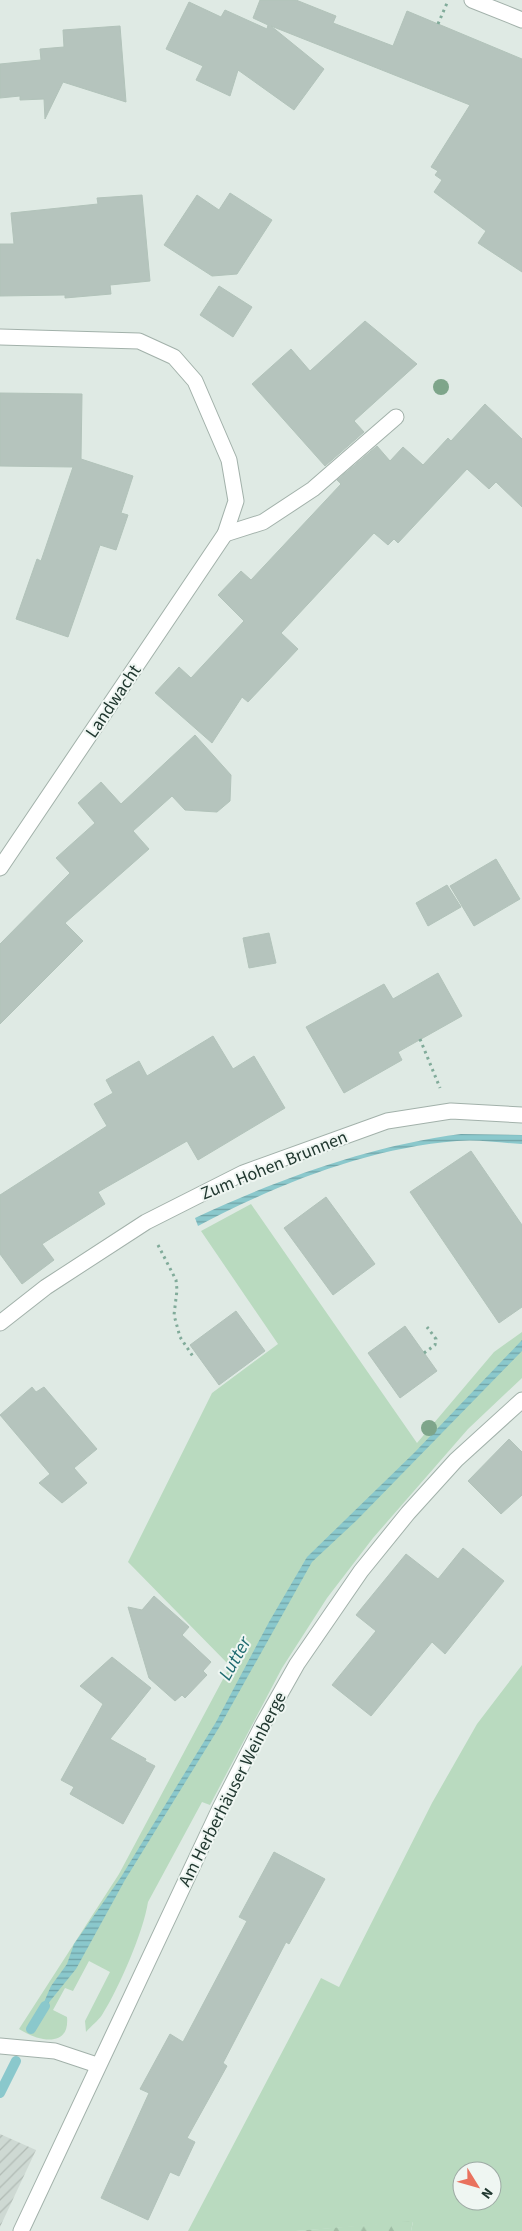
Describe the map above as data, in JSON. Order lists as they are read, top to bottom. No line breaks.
{"streets":{"street":["Landwacht","Zum Hohen Brunnen","Am Herberhäuser Weinberge"]},"water":["Lutter"],"north":"bottom right"}
